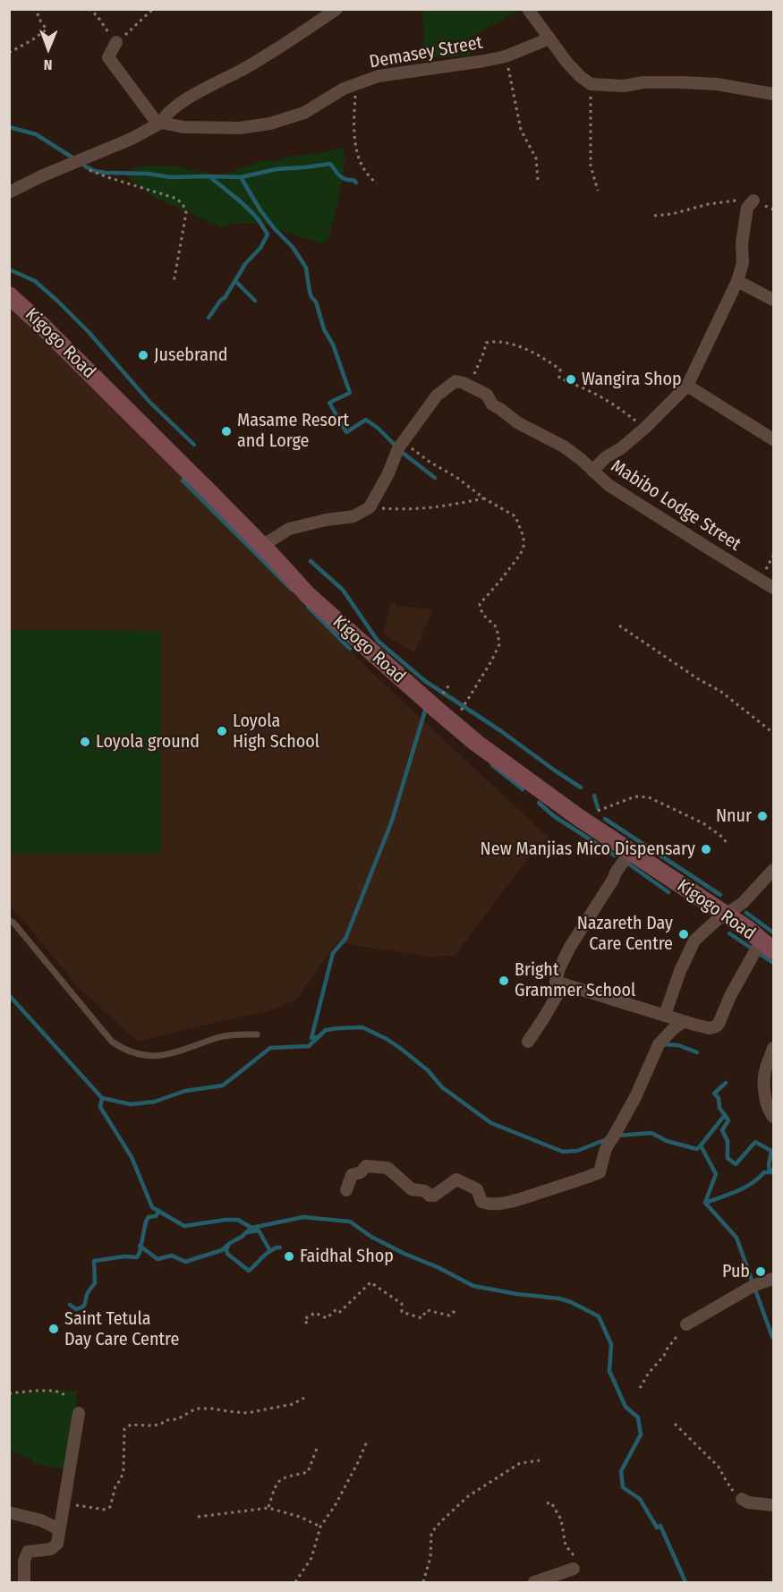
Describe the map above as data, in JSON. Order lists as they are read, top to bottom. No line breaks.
{"streets":{"main road":["Kigogo Road"],"street":["Demasey Street","Mabibo Lodge Street"]},"places":["Jusebrand","Wangira Shop","Masame Resort and Lorge","Loyola High School","Loyola ground","Nnur","New Manjias Mico Dispensary","Nazareth Day Care Centre","Bright Grammer School","Faidhal Shop","Pub","Saint Tetula Day Care Centre"],"north":"bottom"}
